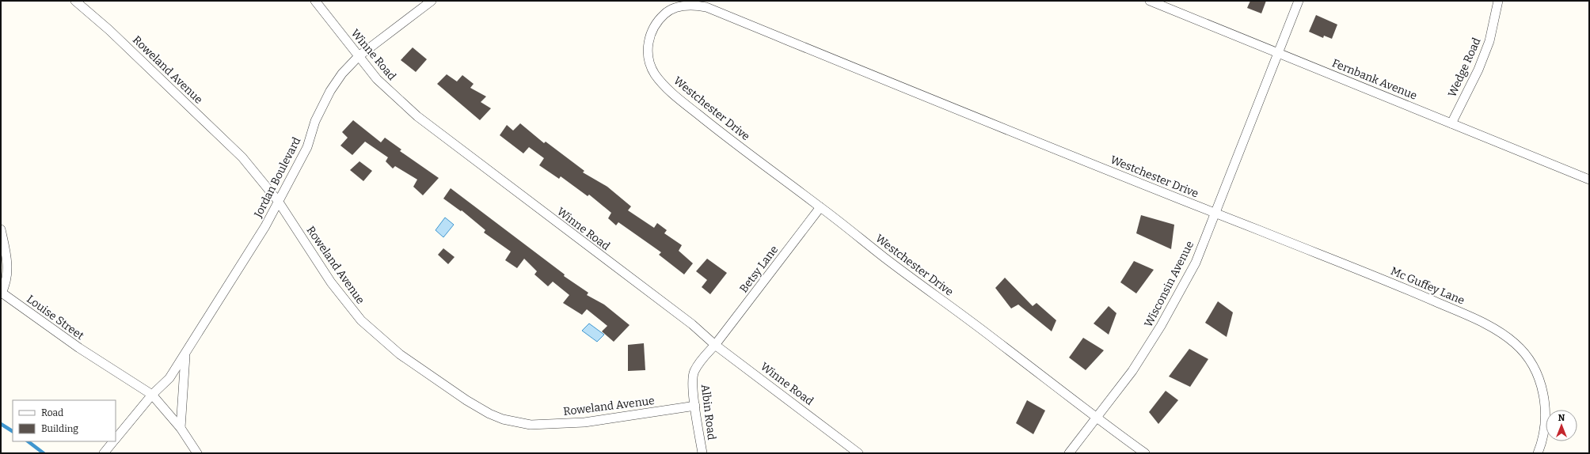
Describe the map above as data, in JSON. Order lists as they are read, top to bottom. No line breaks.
{"streets":{"street":["Winne Road","Wedge Road","Roweland Avenue","Fernbank Avenue","Westchester Drive","Jordan Boulevard","Betsy Lane","Wisconsin Avenue","Mc Guffey Lane","Louise Street","Albin Road"]},"crossings":[["Winne Road","Jordan Boulevard"],["Winne Road","Betsy Lane"],["Winne Road","Albin Road"],["Wedge Road","Fernbank Avenue"],["Roweland Avenue","Jordan Boulevard"],["Roweland Avenue","Albin Road"],["Fernbank Avenue","Wisconsin Avenue"],["Westchester Drive","Betsy Lane"],["Westchester Drive","Wisconsin Avenue"],["Westchester Drive","Mc Guffey Lane"],["Jordan Boulevard","Louise Street"],["Betsy Lane","Albin Road"],["Wisconsin Avenue","Mc Guffey Lane"]],"legend":["Road","Building"],"north":"top"}
